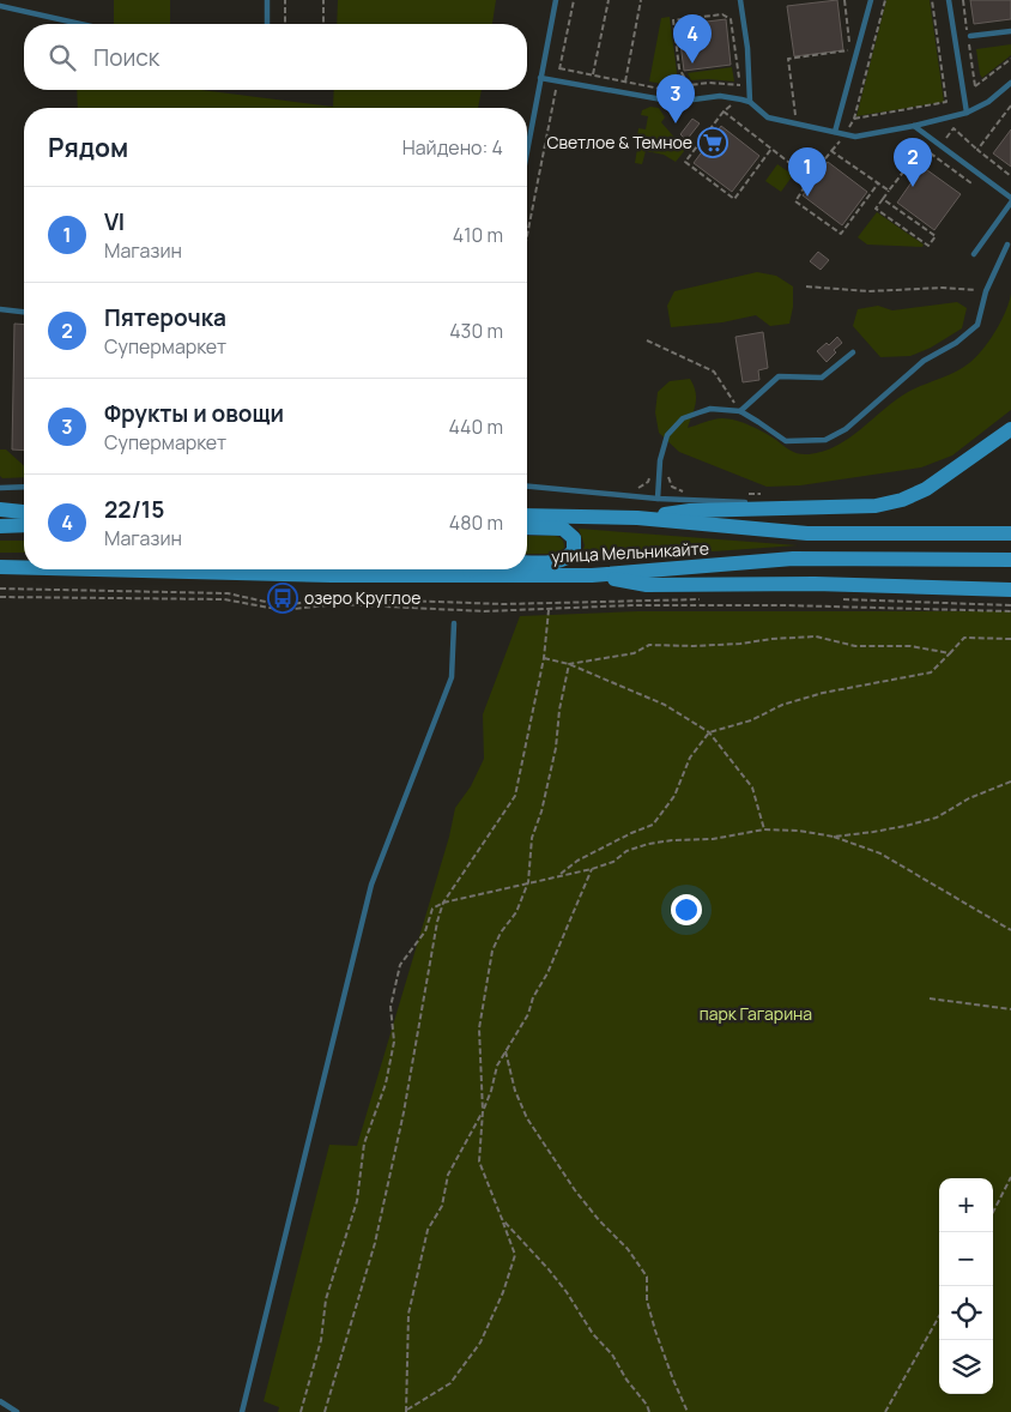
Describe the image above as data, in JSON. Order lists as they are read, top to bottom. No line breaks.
{"streets":{"main road":["улица Мельникайте"]},"parks":["парк Гагарина"],"places":{"supermarket":["Светлое & Темное"],"bus stop":["озеро Круглое"]},"page":{"pins":["4","3","2","1"],"search":"Поиск","heading":["Рядом","Найдено: 4"],"list":[{"mark":"1","name":"Vl","note":"Магазин","value":"410 m"},{"mark":"2","name":"Пятерочка","note":"Супермаркет","value":"430 m"},{"mark":"3","name":"Фрукты и овощи","note":"Супермаркет","value":"440 m"},{"mark":"4","name":"22/15","note":"Магазин","value":"480 m"}],"map_buttons":["+","−"]}}
